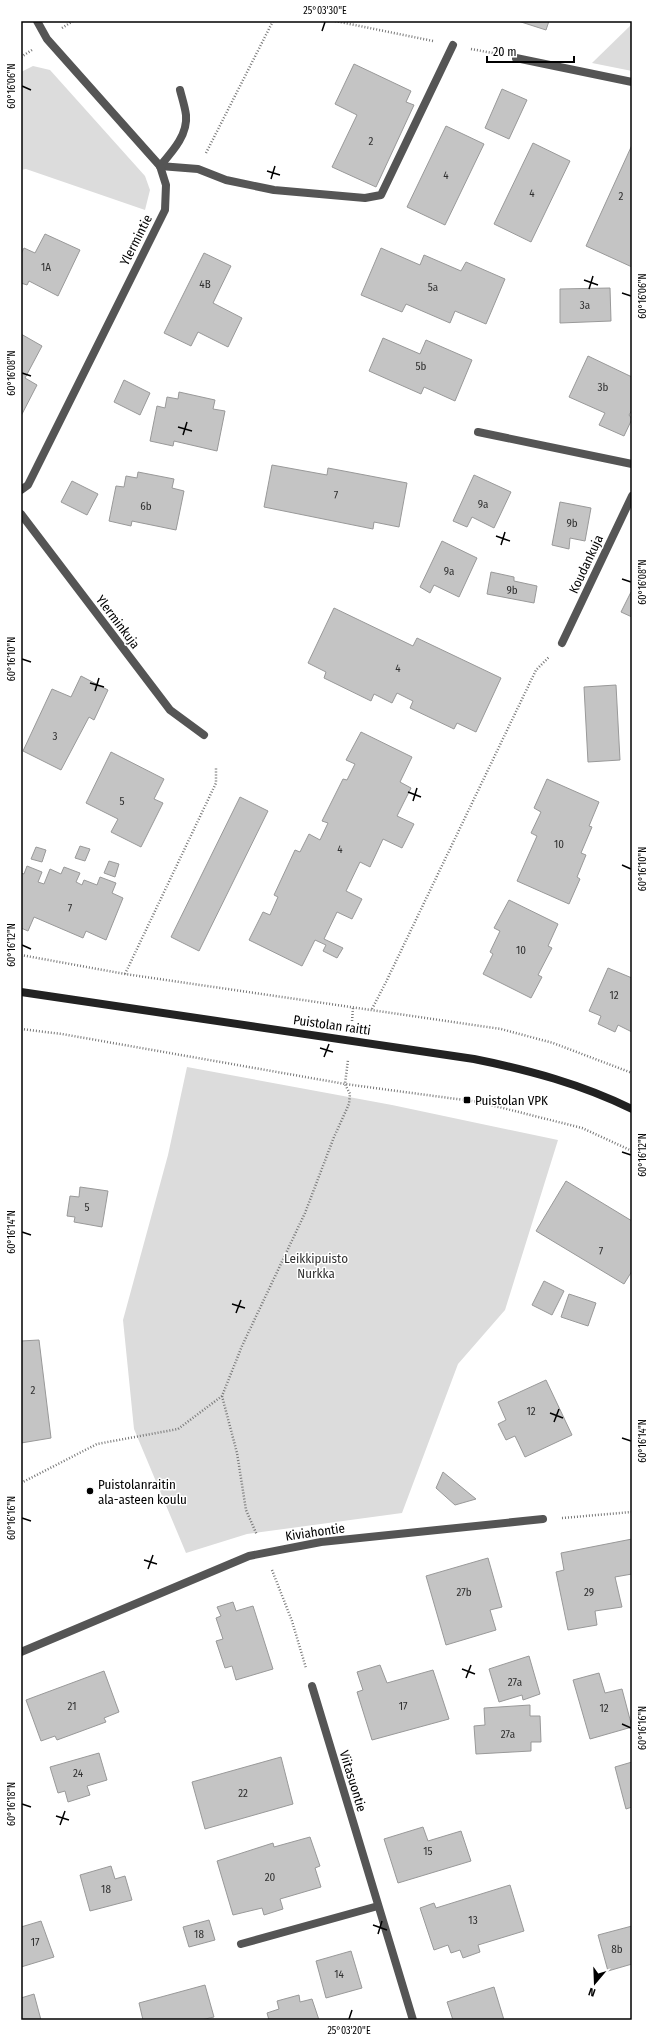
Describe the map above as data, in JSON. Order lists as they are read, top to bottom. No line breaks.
{"streets":{"main road":["Puistolan raitti"],"street":["Ylermintie","Koudankuja","Ylerminkuja","Kiviahontie","Viitasuontie"]},"parks":["Leikkipuisto Nurkka"],"places":{"transit":["Puistolan VPK"],"other":["Puistolanraitin ala-asteen koulu"]},"house_numbers":["2","4","4","2","1A","4B","5a","3a","5b","3b","7","9a","6b","9b","9a","9b","4","3","5","10","4","7","10","12","5","7","2","12","27b","29","27a","21","17","12","27a","24","22","15","20","18","13","18","17","8b","14"],"scale_bar":"20 m","north":"bottom","coordinates":["25°03'30\"E","60°16'06\"N","60°16'08\"N","60°16'10\"N","60°16'12\"N","60°16'14\"N","60°16'16\"N","60°16'18\"N","25°03'20\"E"]}
